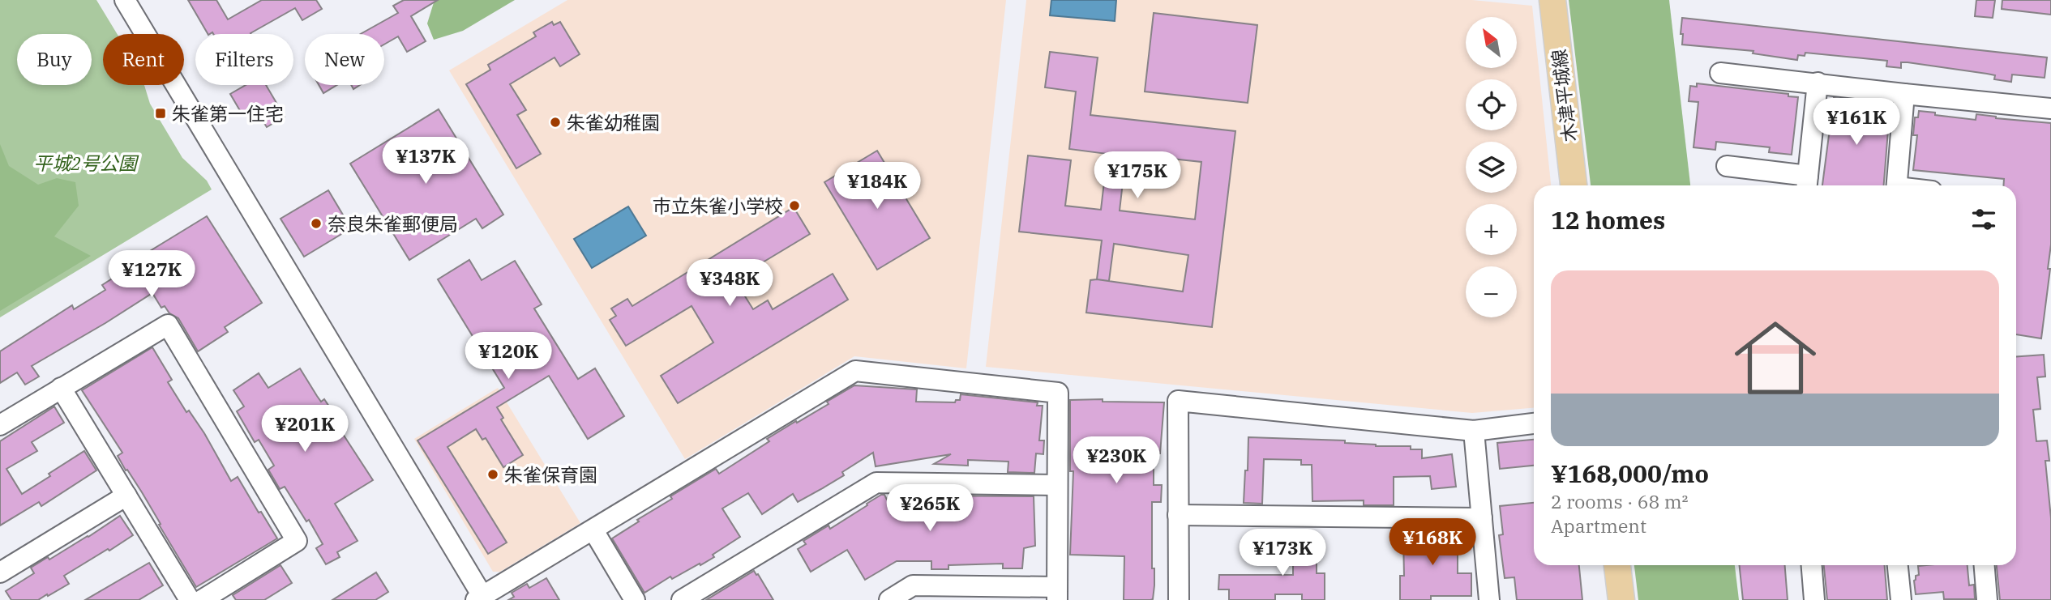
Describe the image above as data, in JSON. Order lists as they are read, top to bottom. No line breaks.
{"streets":{"main road":["木津平城線"]},"parks":["平城2号公園"],"places":{"transit":["朱雀第一住宅"],"other":["朱雀幼稚園","市立朱雀小学校","奈良朱雀郵便局","朱雀保育園"]},"north":"top left","page":{"map_buttons":["+","−"],"chip":["Buy","Rent","Filters","New"],"price":["¥161K","¥137K","¥175K","¥184K","¥127K","¥348K","¥120K","¥201K","¥230K","¥265K","¥168K","¥173K"],"heading":"12 homes","list":[{"name":"¥168,000/mo","note":"2 rooms · 68 m² · Apartment"}]}}
